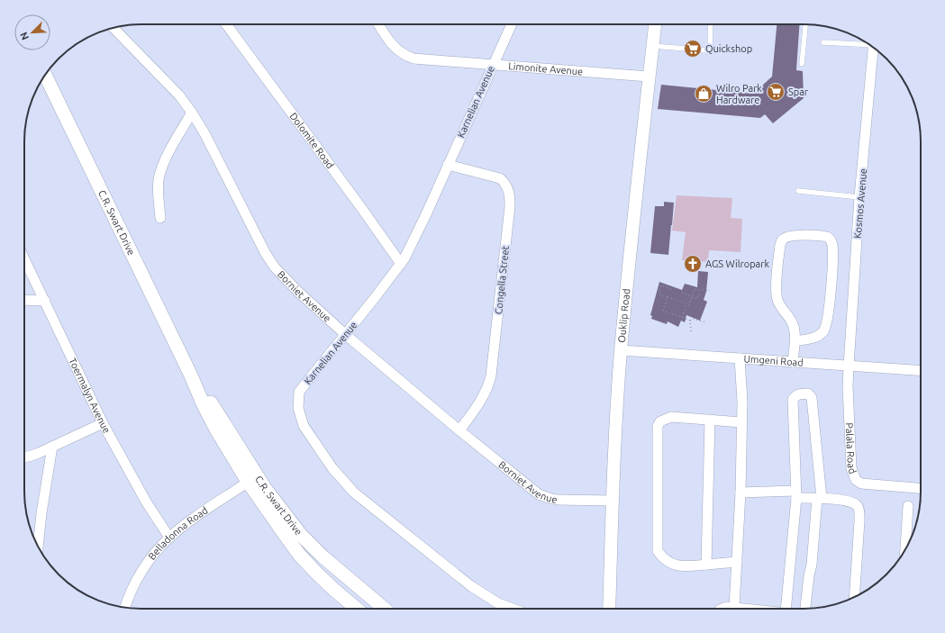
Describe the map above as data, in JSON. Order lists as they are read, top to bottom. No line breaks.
{"streets":{"main road":["C.R. Swart Drive"],"street":["Limonite Avenue","Karnelian Avenue","Dolomite Road","Kosmos Avenue","Congella Street","Borniet Avenue","Ouklip Road","Umgeni Road","Toermalyn Avenue","Palala Road","Belladonna Road"]},"crossings":[["Limonite Avenue","Karnelian Avenue"],["Limonite Avenue","Ouklip Road"],["Karnelian Avenue","Dolomite Road"],["Karnelian Avenue","Congella Street"],["Karnelian Avenue","Borniet Avenue"],["Kosmos Avenue","Umgeni Road"],["Kosmos Avenue","Palala Road"],["C.R. Swart Drive","Belladonna Road"],["Congella Street","Borniet Avenue"],["Borniet Avenue","Ouklip Road"],["Ouklip Road","Umgeni Road"],["Umgeni Road","Palala Road"],["Toermalyn Avenue","Belladonna Road"]],"places":{"supermarket":["Quickshop","Spar"],"shop":["Wilro Park Hardware"],"church":["AGS Wilropark"]},"north":"bottom left"}
